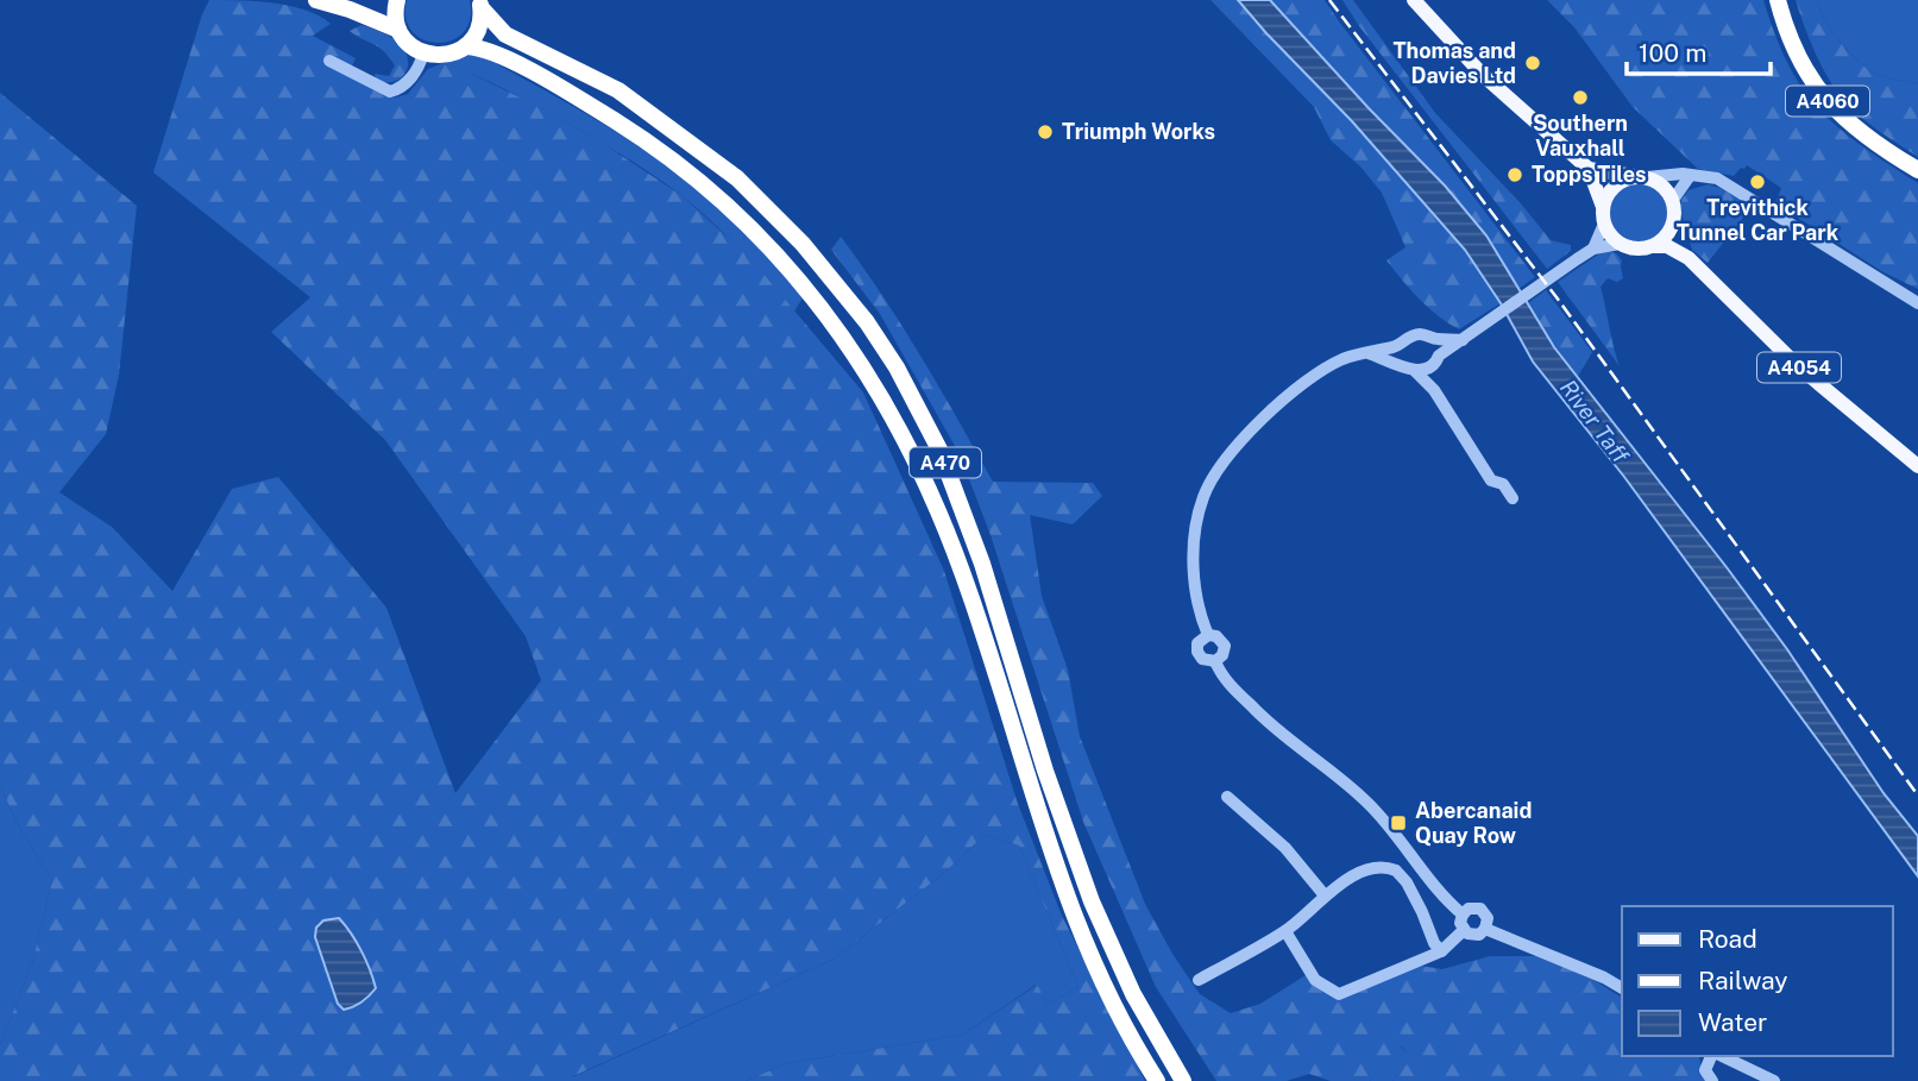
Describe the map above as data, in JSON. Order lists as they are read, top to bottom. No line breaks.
{"streets":{"highway":["A4060","A470"],"main road":["A4054"]},"water":["River Taff"],"places":{"other":["Thomas and Davies Ltd","Southern Vauxhall","Triumph Works","Topps Tiles","Trevithick Tunnel Car Park"],"transit":["Abercanaid Quay Row"]},"legend":["Road","Railway","Water"],"scale_bar":"100 m"}
